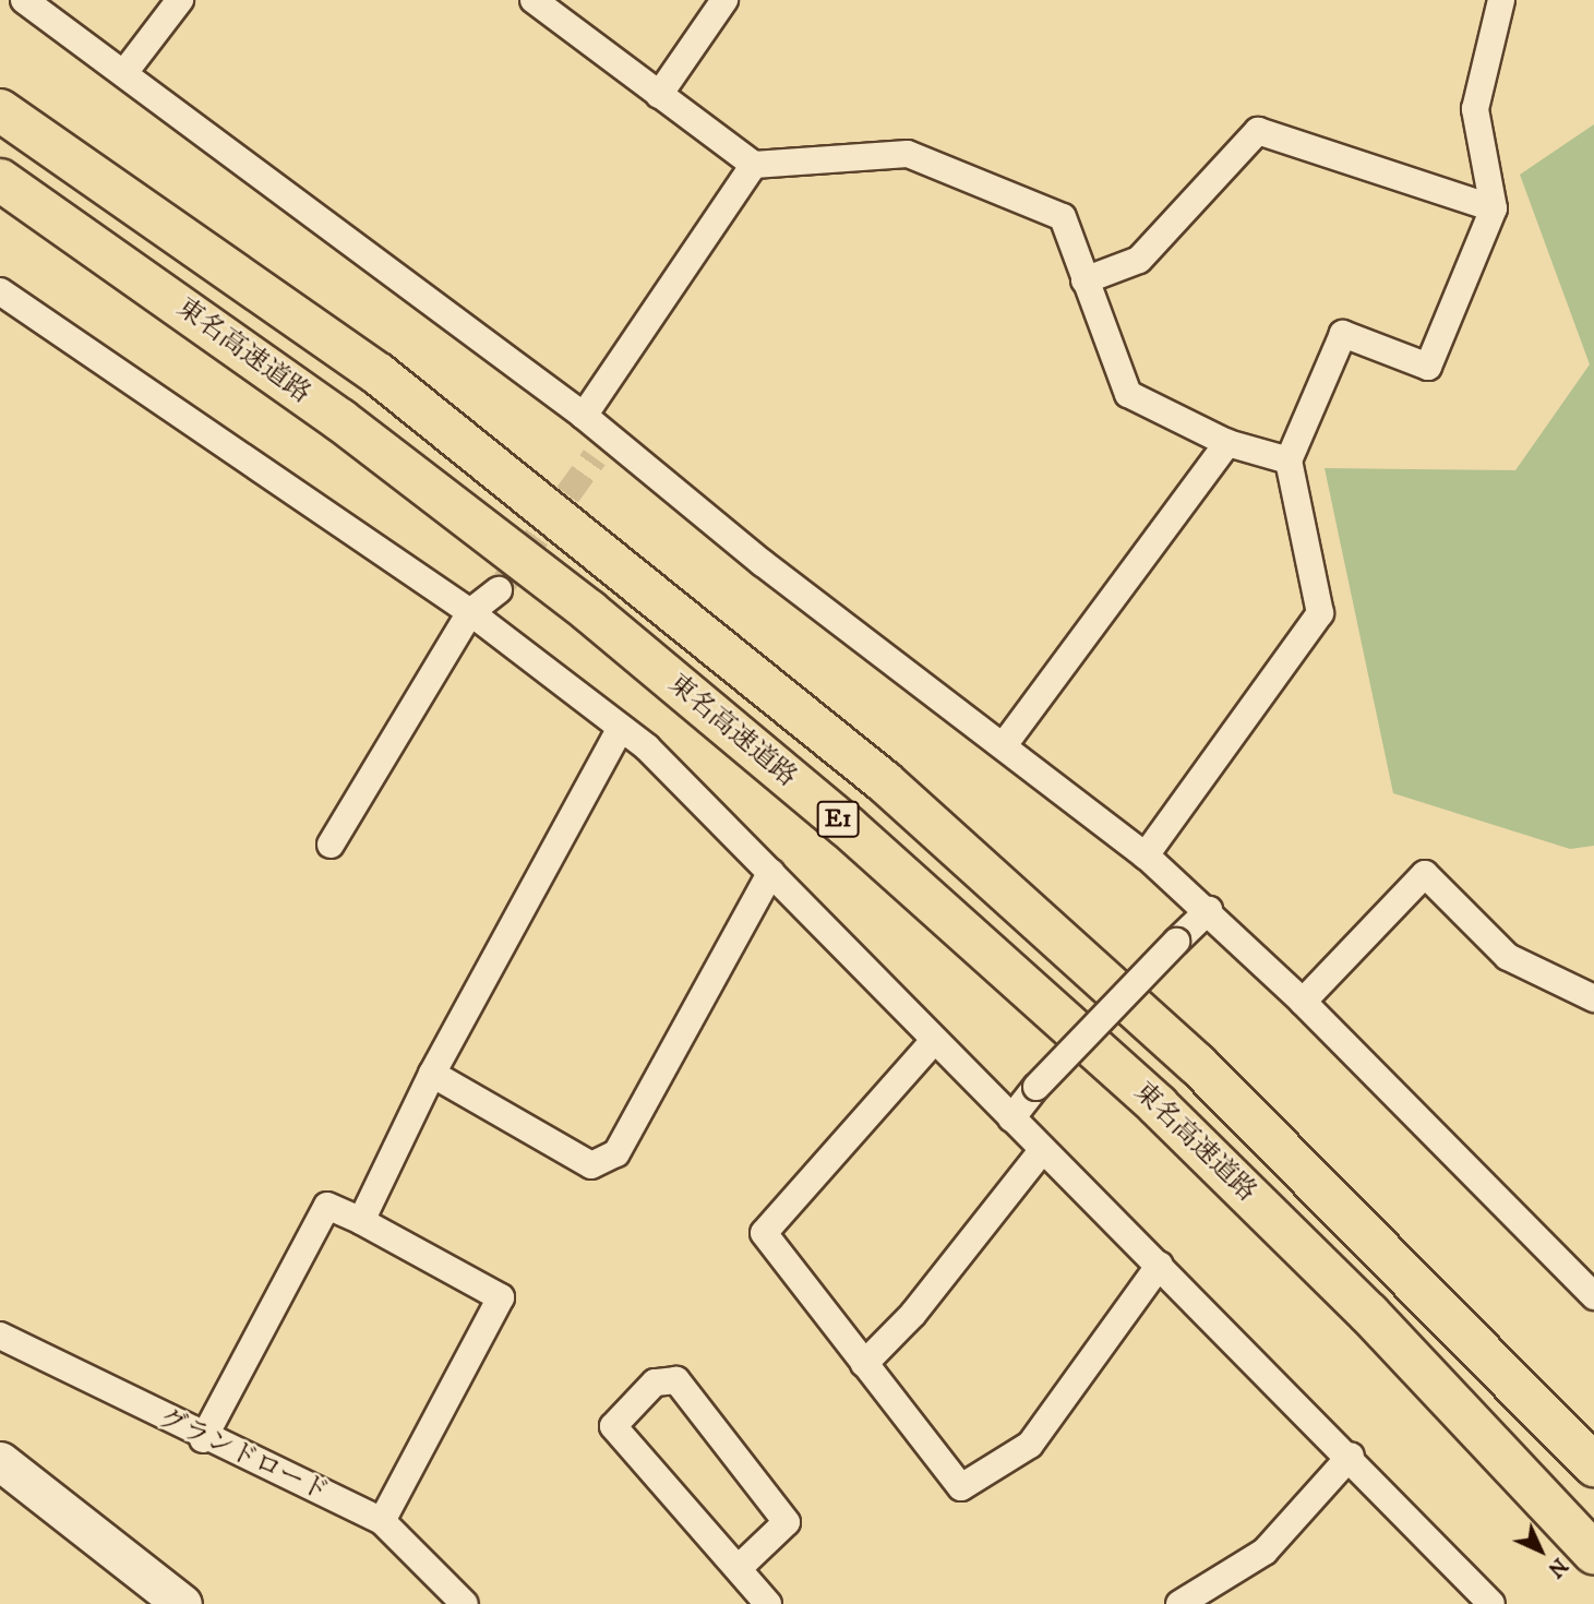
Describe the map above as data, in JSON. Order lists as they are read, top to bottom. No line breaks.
{"streets":{"highway":["東名高速道路","E1"],"street":["グランドロード"]},"north":"bottom right"}
